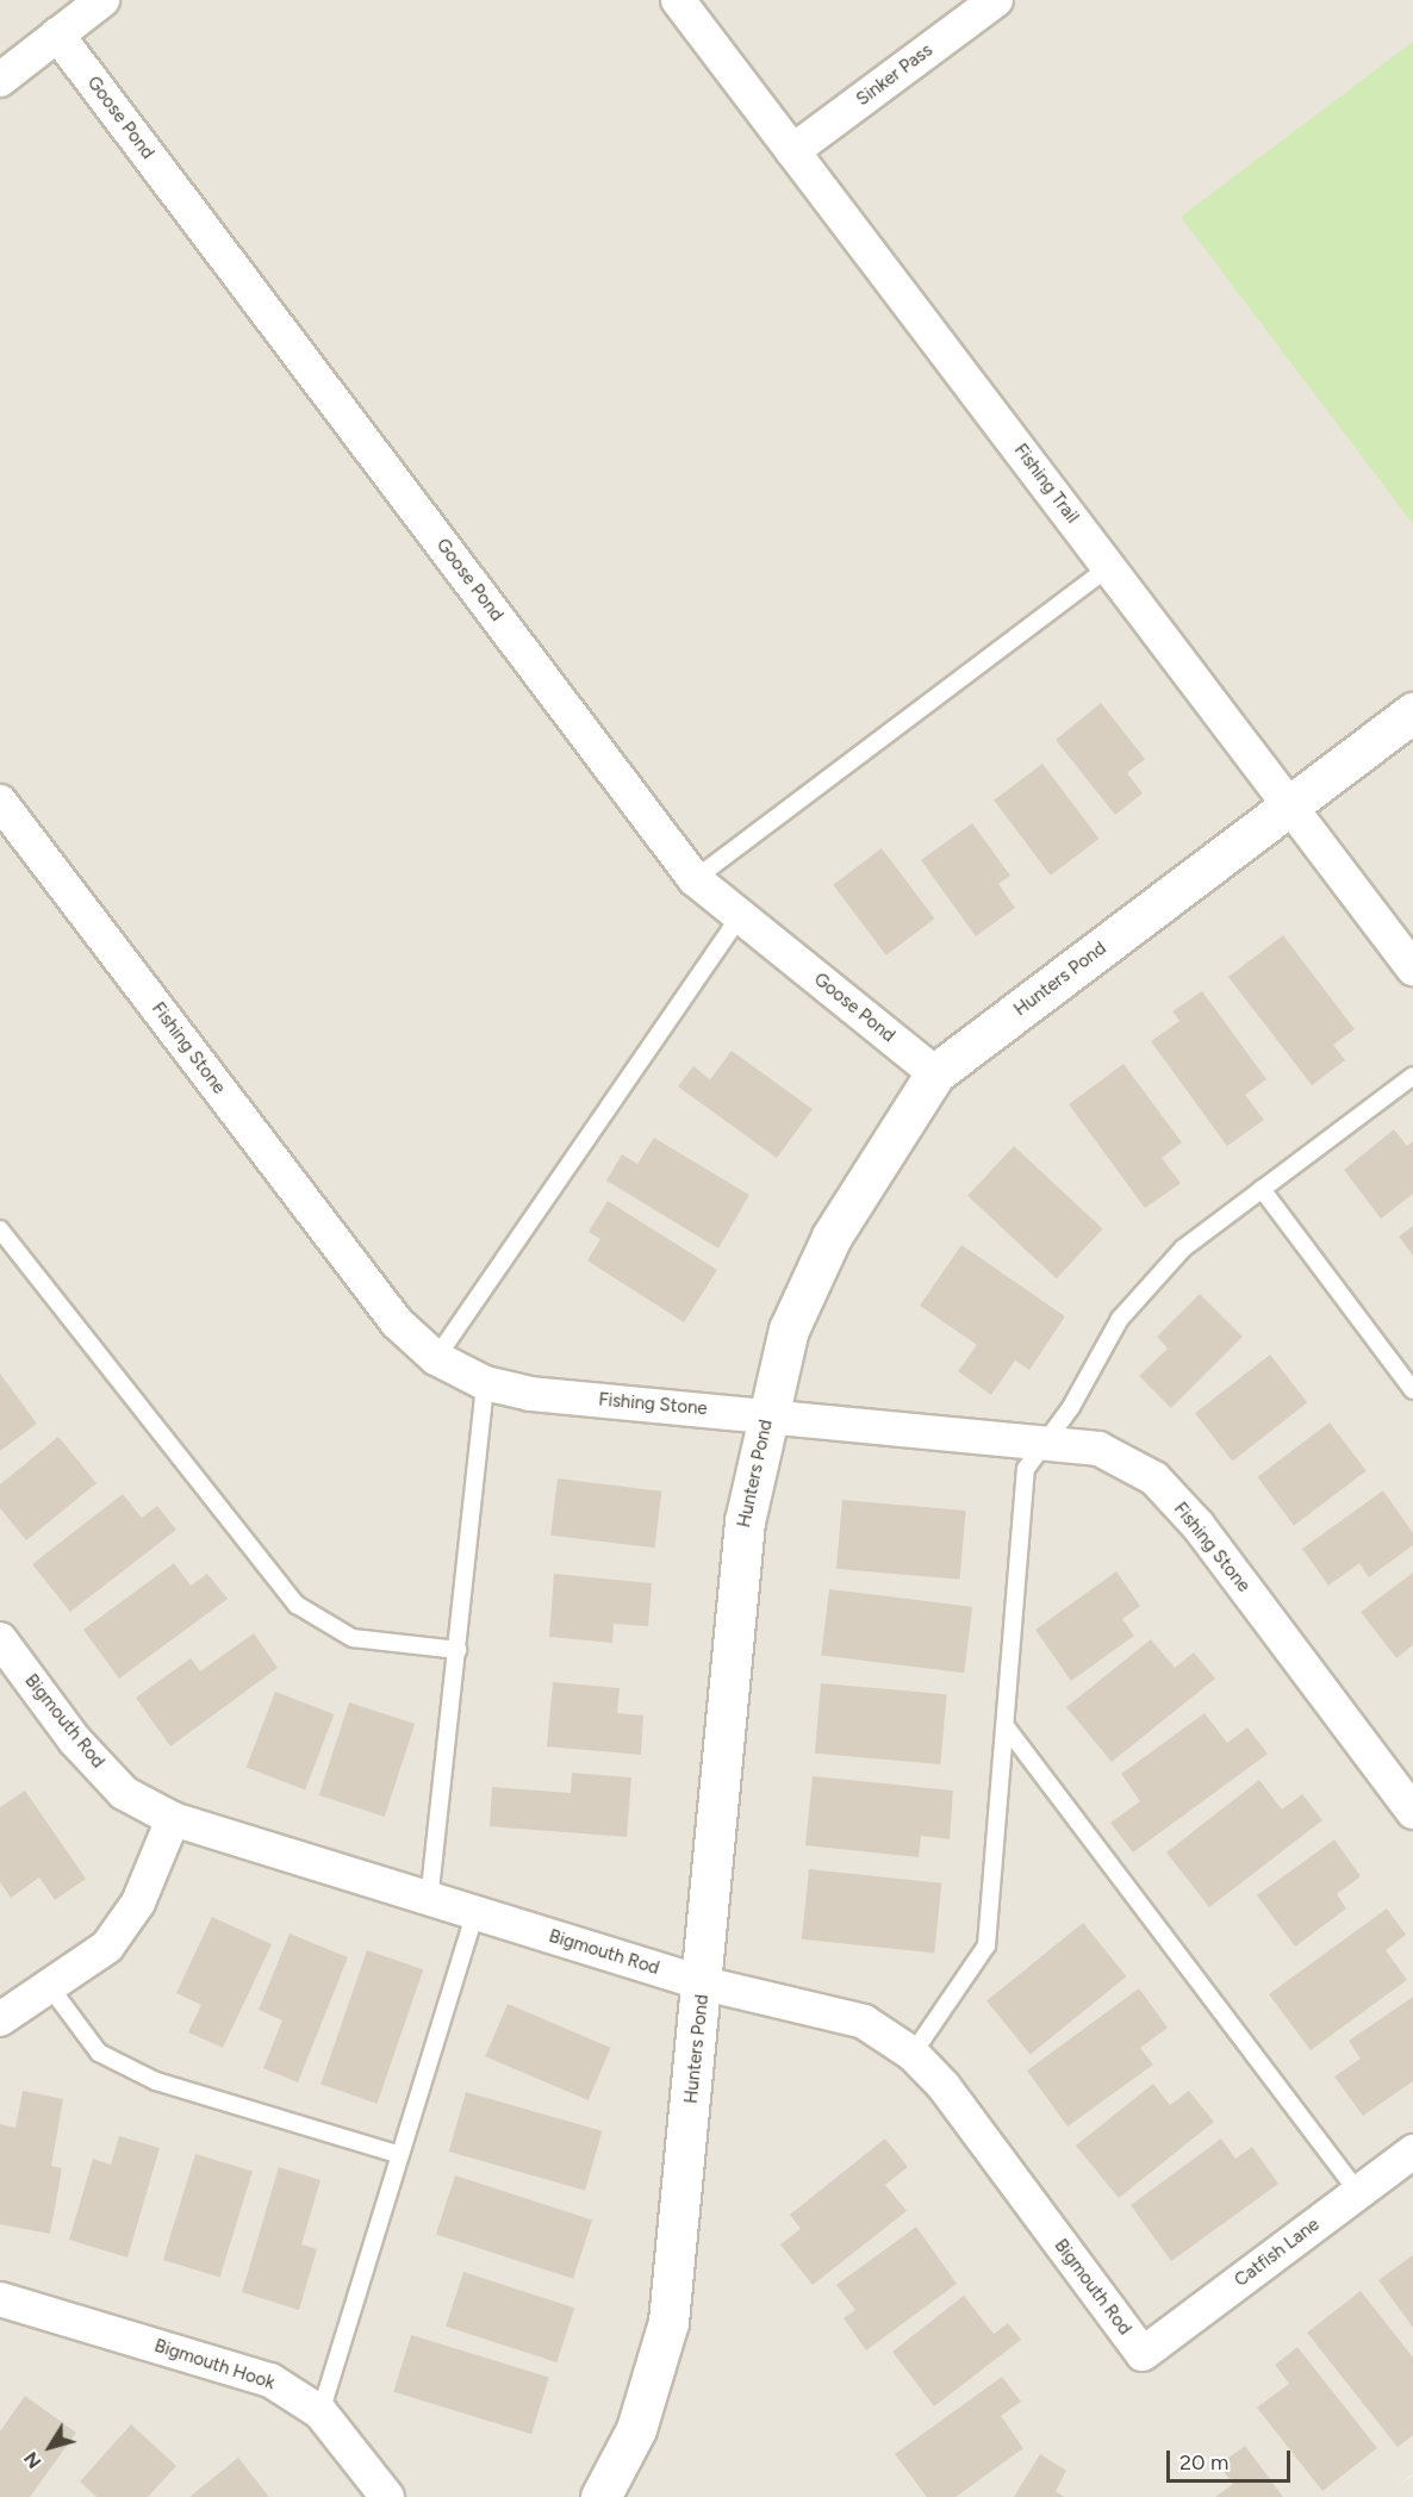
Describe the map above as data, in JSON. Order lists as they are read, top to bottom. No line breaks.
{"streets":{"street":["Sinker Pass","Goose Pond","Fishing Trail","Hunters Pond","Fishing Stone","Bigmouth Rod","Catfish Lane","Bigmouth Hook"]},"crossings":[["Sinker Pass","Fishing Trail"],["Goose Pond","Hunters Pond"],["Fishing Trail","Hunters Pond"],["Hunters Pond","Fishing Stone"],["Hunters Pond","Bigmouth Rod"],["Bigmouth Rod","Catfish Lane"]],"scale_bar":"20 m","north":"bottom left"}
